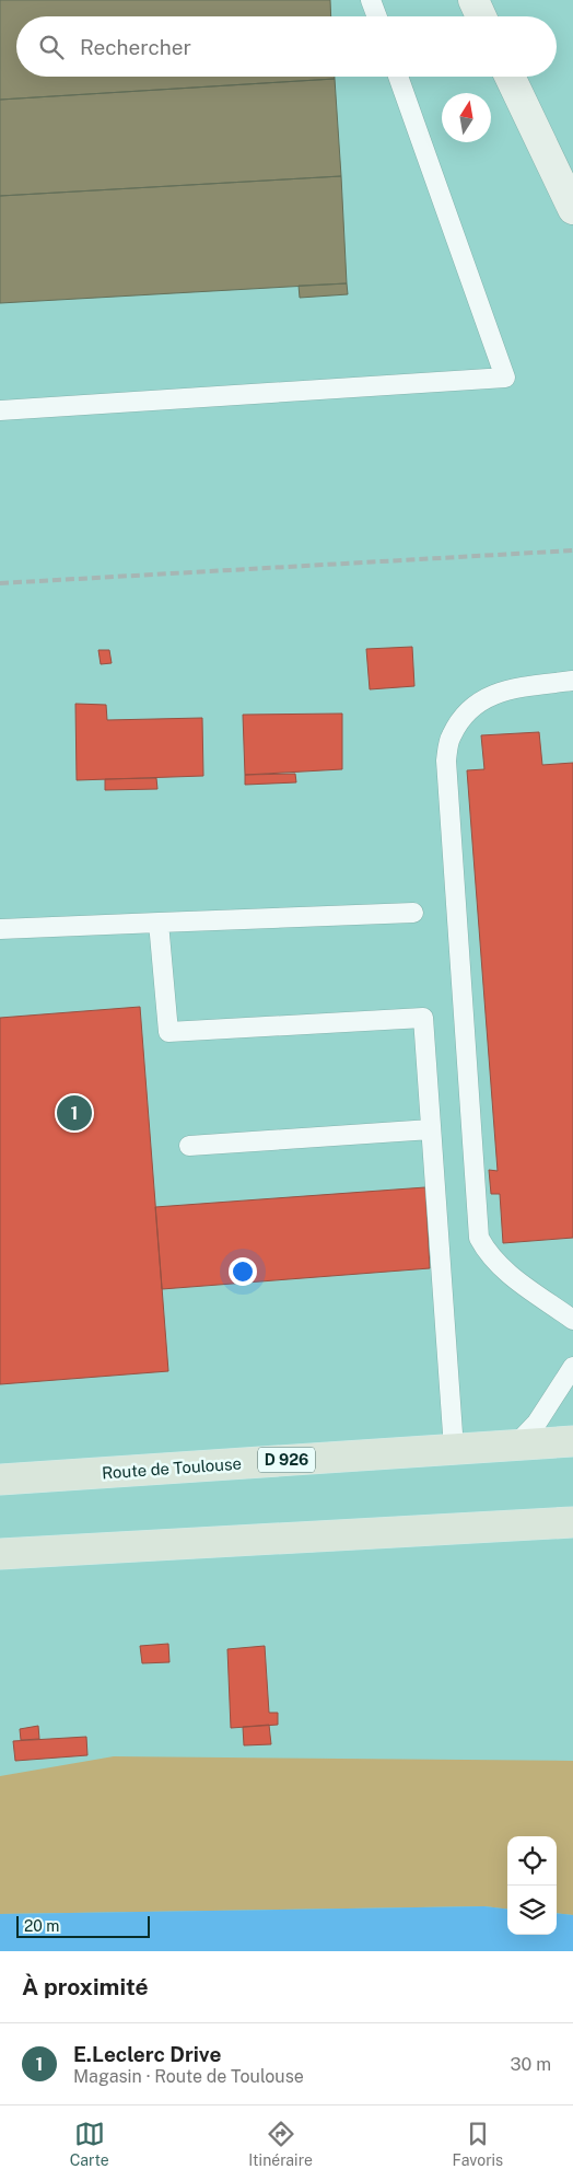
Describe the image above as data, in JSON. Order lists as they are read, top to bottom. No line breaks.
{"streets":{"main road":["D 926","Route de Toulouse"]},"scale_bar":"20 m","north":"top","page":{"search":"Rechercher","pins":"1","scale":"20 m","heading":"À proximité","list":[{"mark":"1","name":"E.Leclerc Drive","note":"Magasin · Route de Toulouse","value":"30 m"}],"nav":["Carte","Itinéraire","Favoris"]}}
